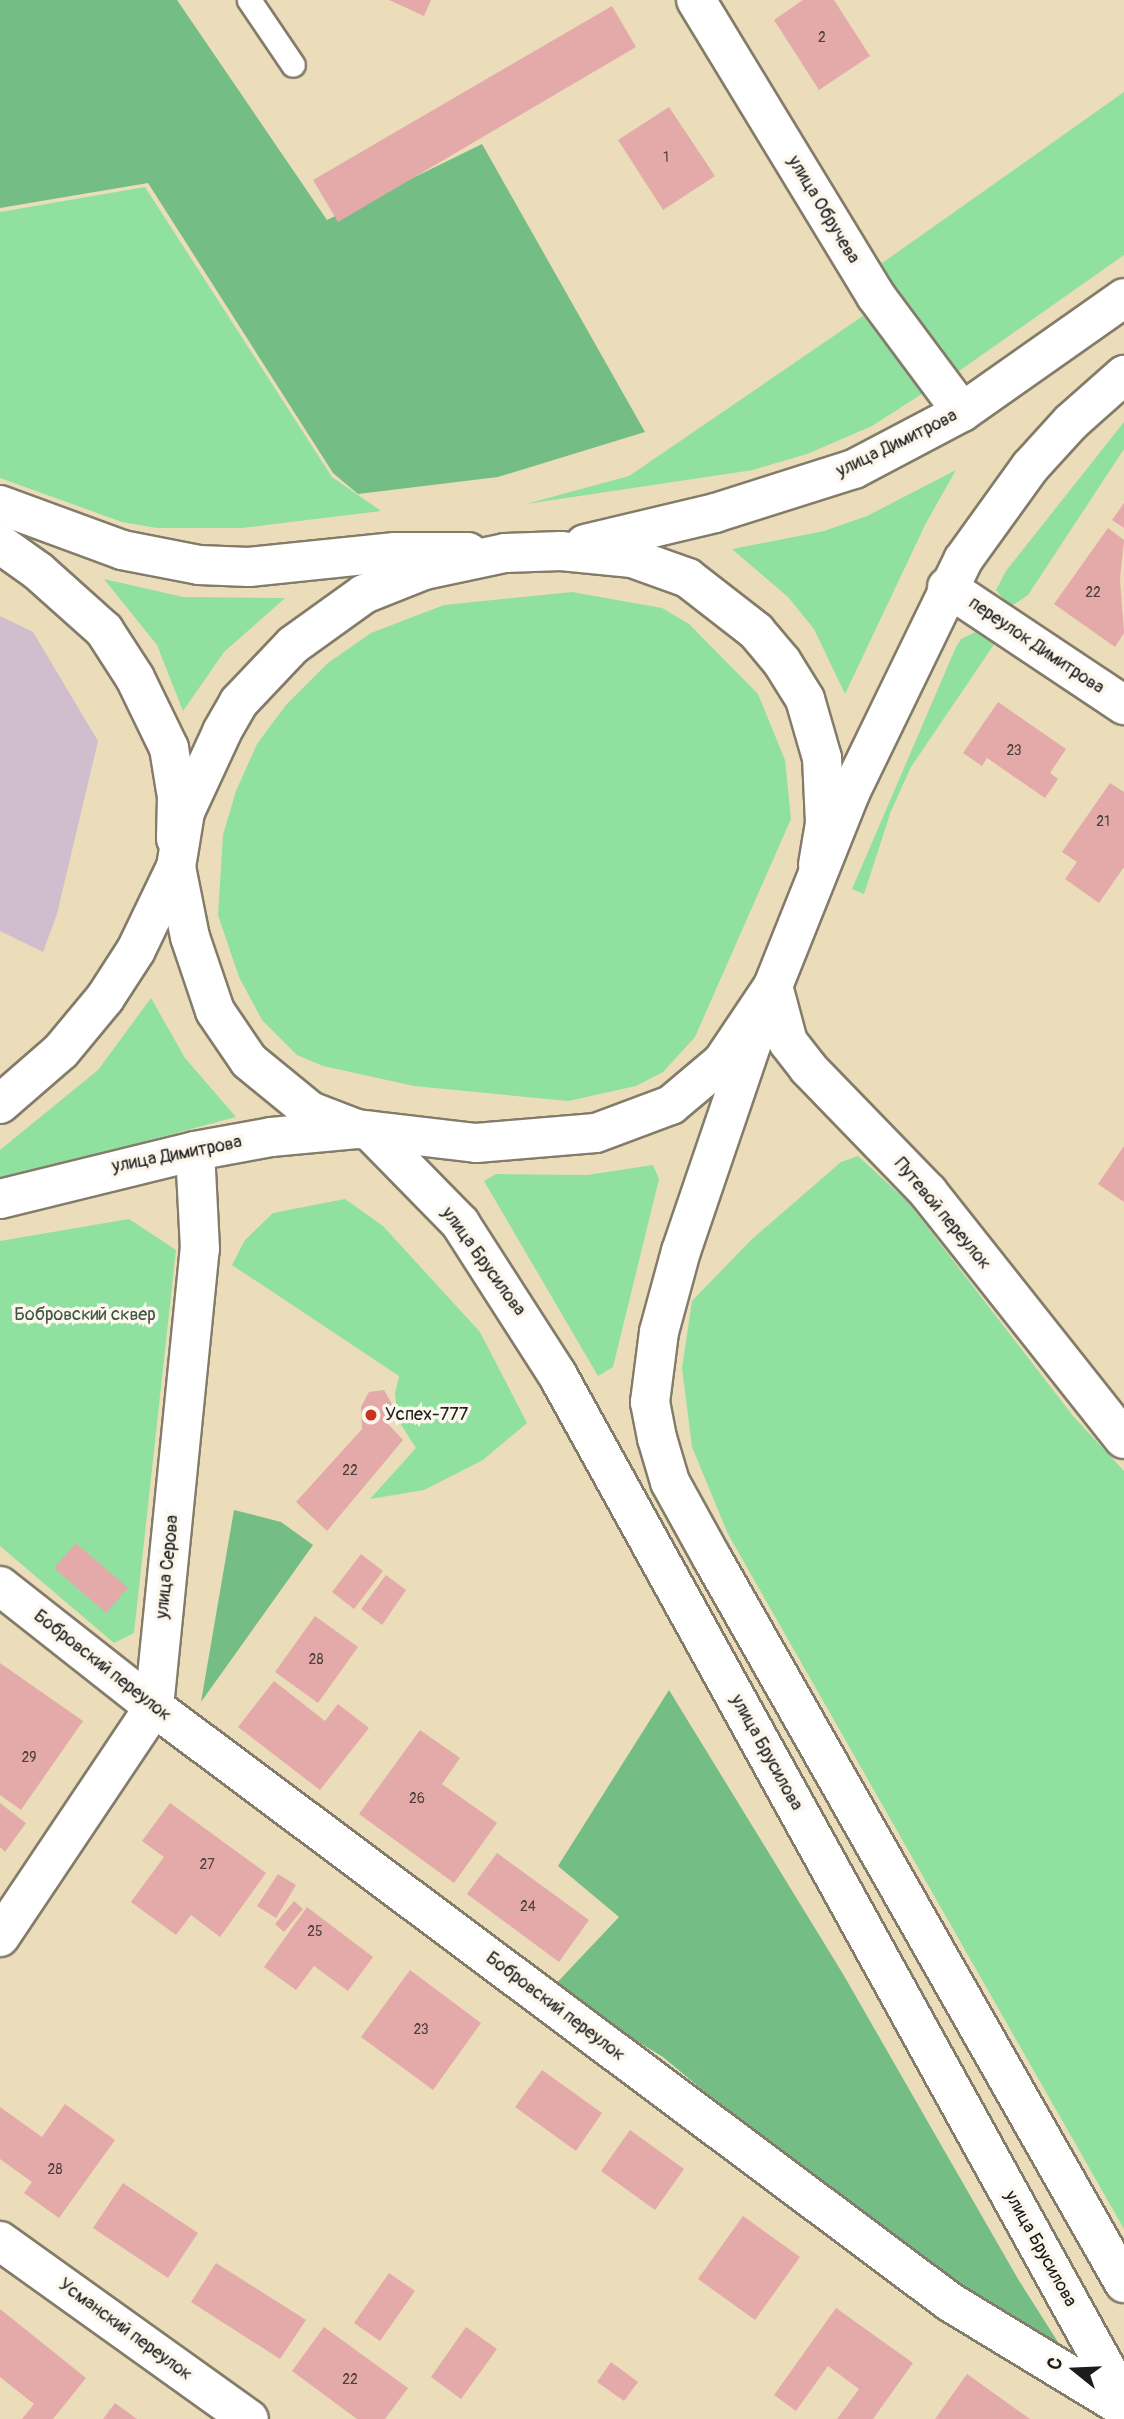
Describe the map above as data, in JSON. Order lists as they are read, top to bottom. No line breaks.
{"streets":{"main road":["улица Обручева","улица Димитрова","переулок Димитрова","Путевой переулок","улица Брусилова","улица Серова","Бобровский переулок","Усманский переулок"]},"crossings":[["улица Обручева","улица Димитрова"],["улица Димитрова","переулок Димитрова"],["улица Димитрова","Путевой переулок"],["улица Димитрова","улица Брусилова"],["улица Димитрова","улица Серова"],["улица Серова","Бобровский переулок"]],"parks":["Бобровский сквер"],"places":["Успех-777"],"house_numbers":["2","1","22","23","21","22","28","29","26","27","24","25","23","28","22"],"north":"left"}
